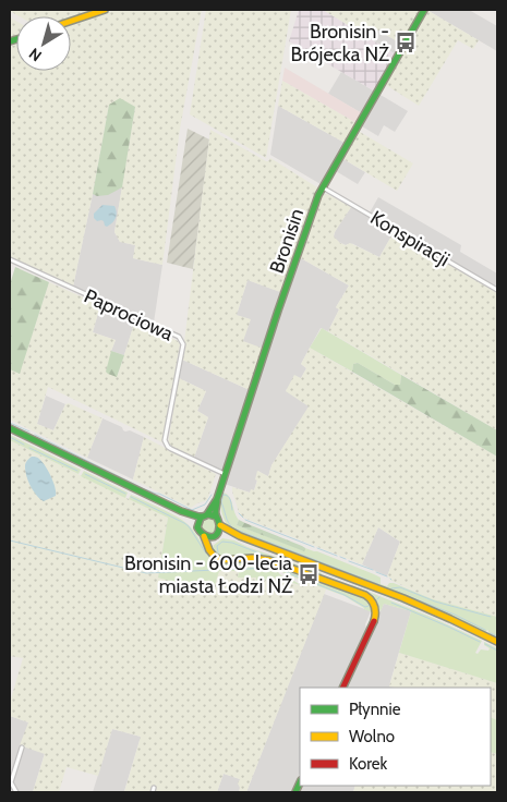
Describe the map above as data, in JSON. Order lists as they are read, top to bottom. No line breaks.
{"streets":{"street":["Konspiracji","Bronisin","Paprociowa"]},"crossings":[["Konspiracji","Bronisin"],["Bronisin","Paprociowa"]],"places":{"bus stop":["Bronisin - Brójecka NŻ","Bronisin - 600-lecia miasta Łodzi NŻ"]},"legend":["Płynnie","Wolno","Korek"],"north":"bottom left"}
